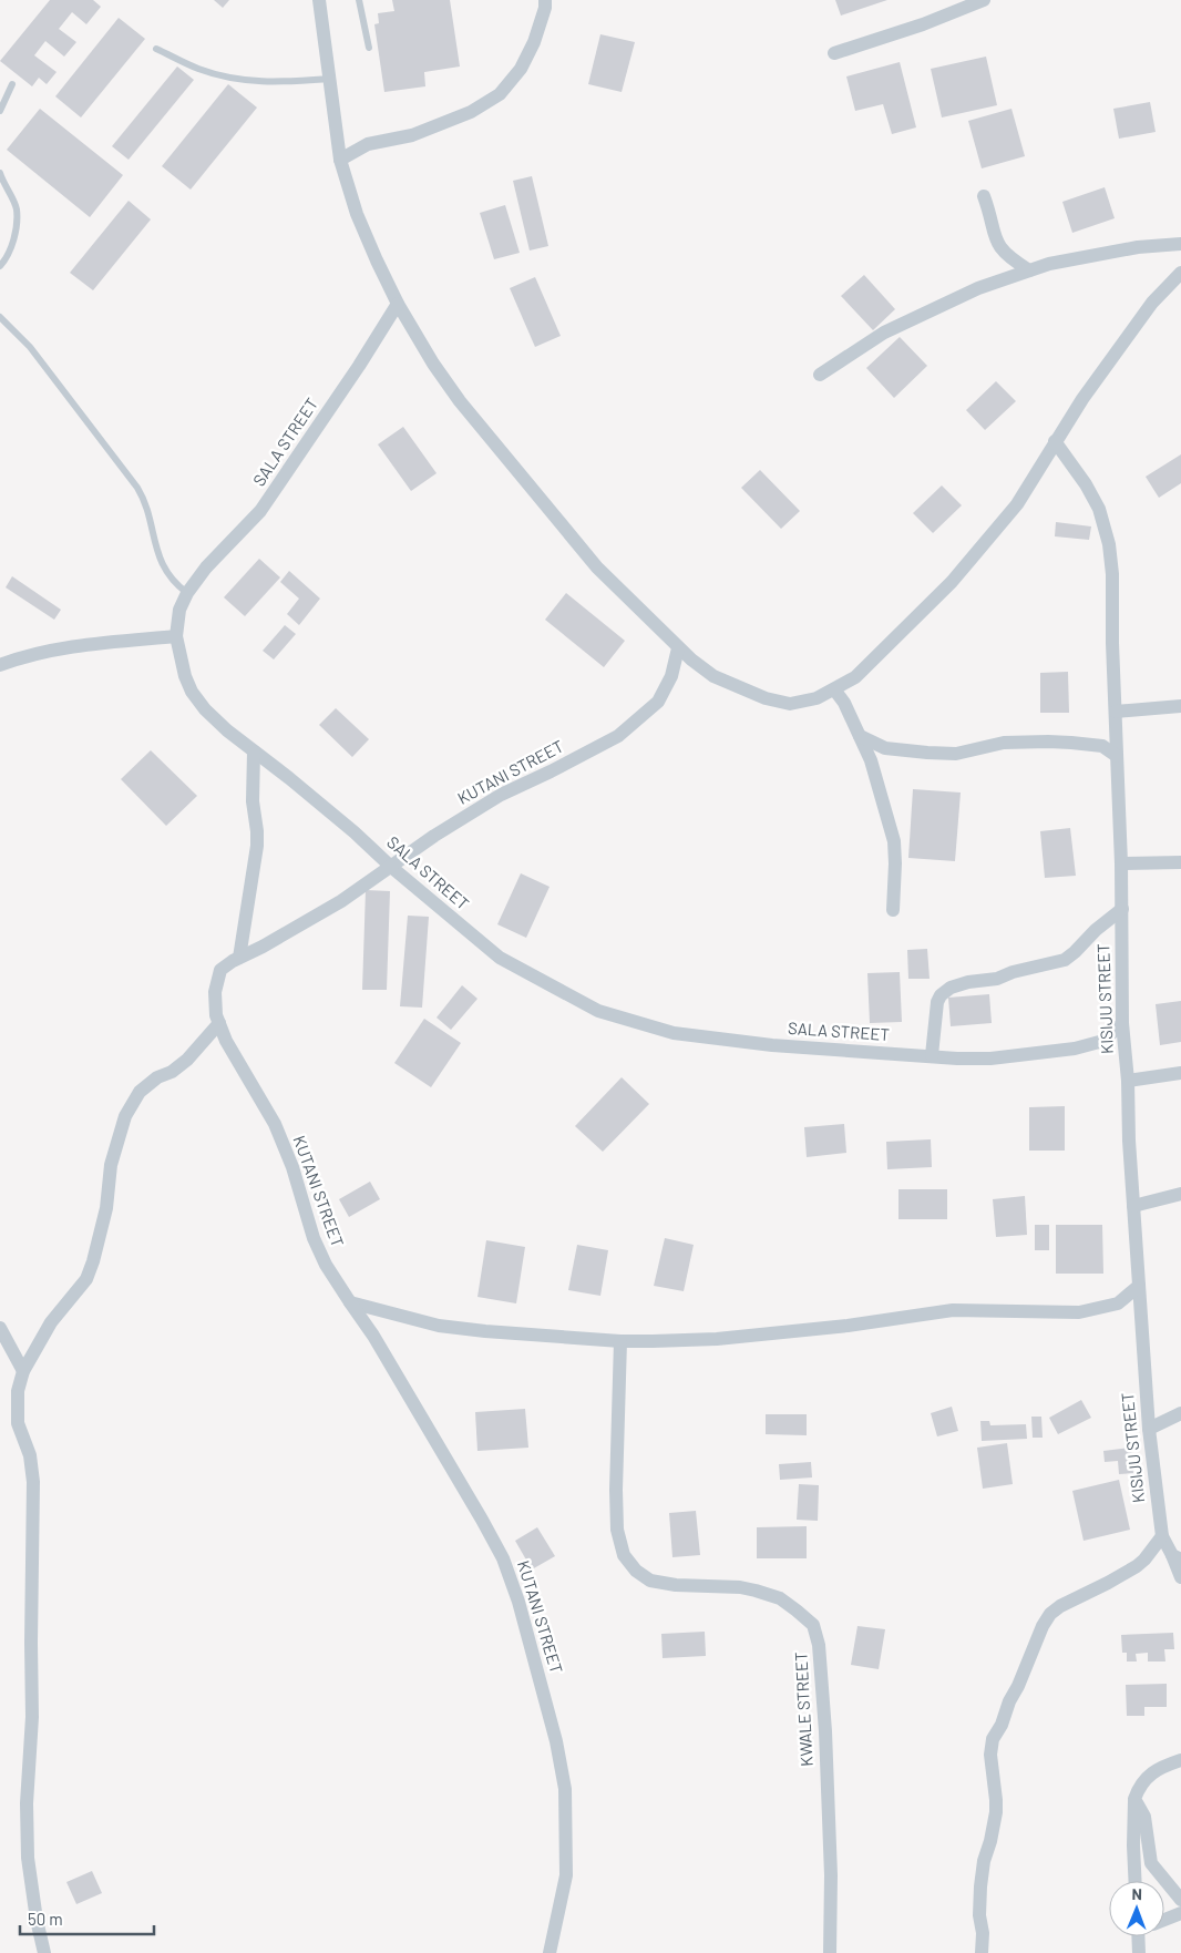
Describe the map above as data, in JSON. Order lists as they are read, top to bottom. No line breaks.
{"streets":{"street":["SALA STREET","KUTANI STREET","KISIJU STREET","KWALE STREET"]},"crossings":[["SALA STREET","KUTANI STREET"],["SALA STREET","KISIJU STREET"]],"scale_bar":"50 m","north":"top"}
